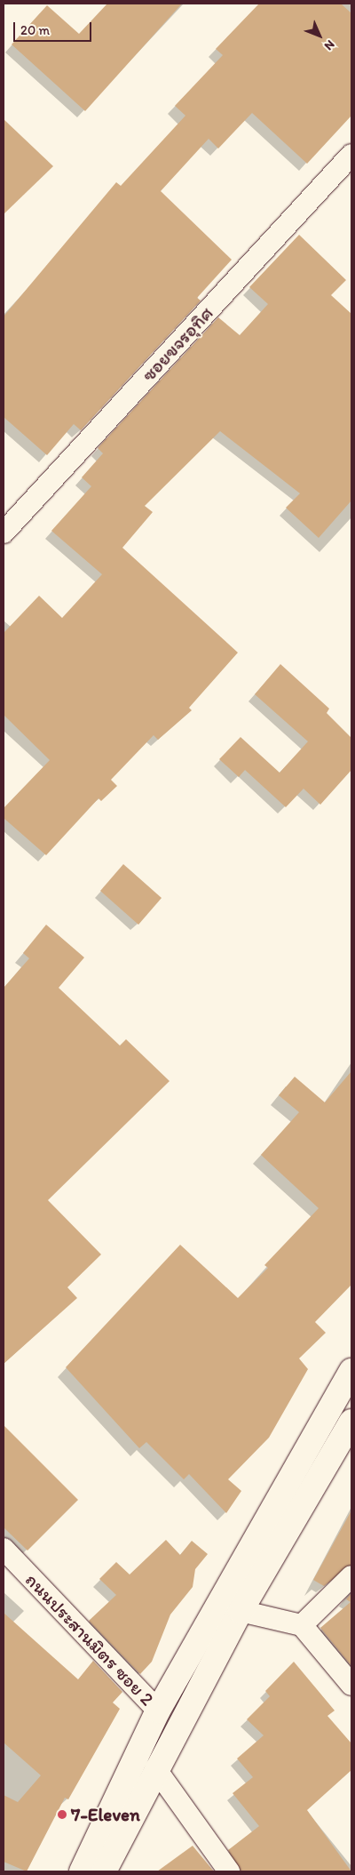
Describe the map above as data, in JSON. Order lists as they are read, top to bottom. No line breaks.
{"streets":{"street":["ซอยขจรอุทิศ","ถนนประสานมิตร ซอย 2"]},"places":["7-Eleven"],"scale_bar":"20 m","north":"bottom right"}
